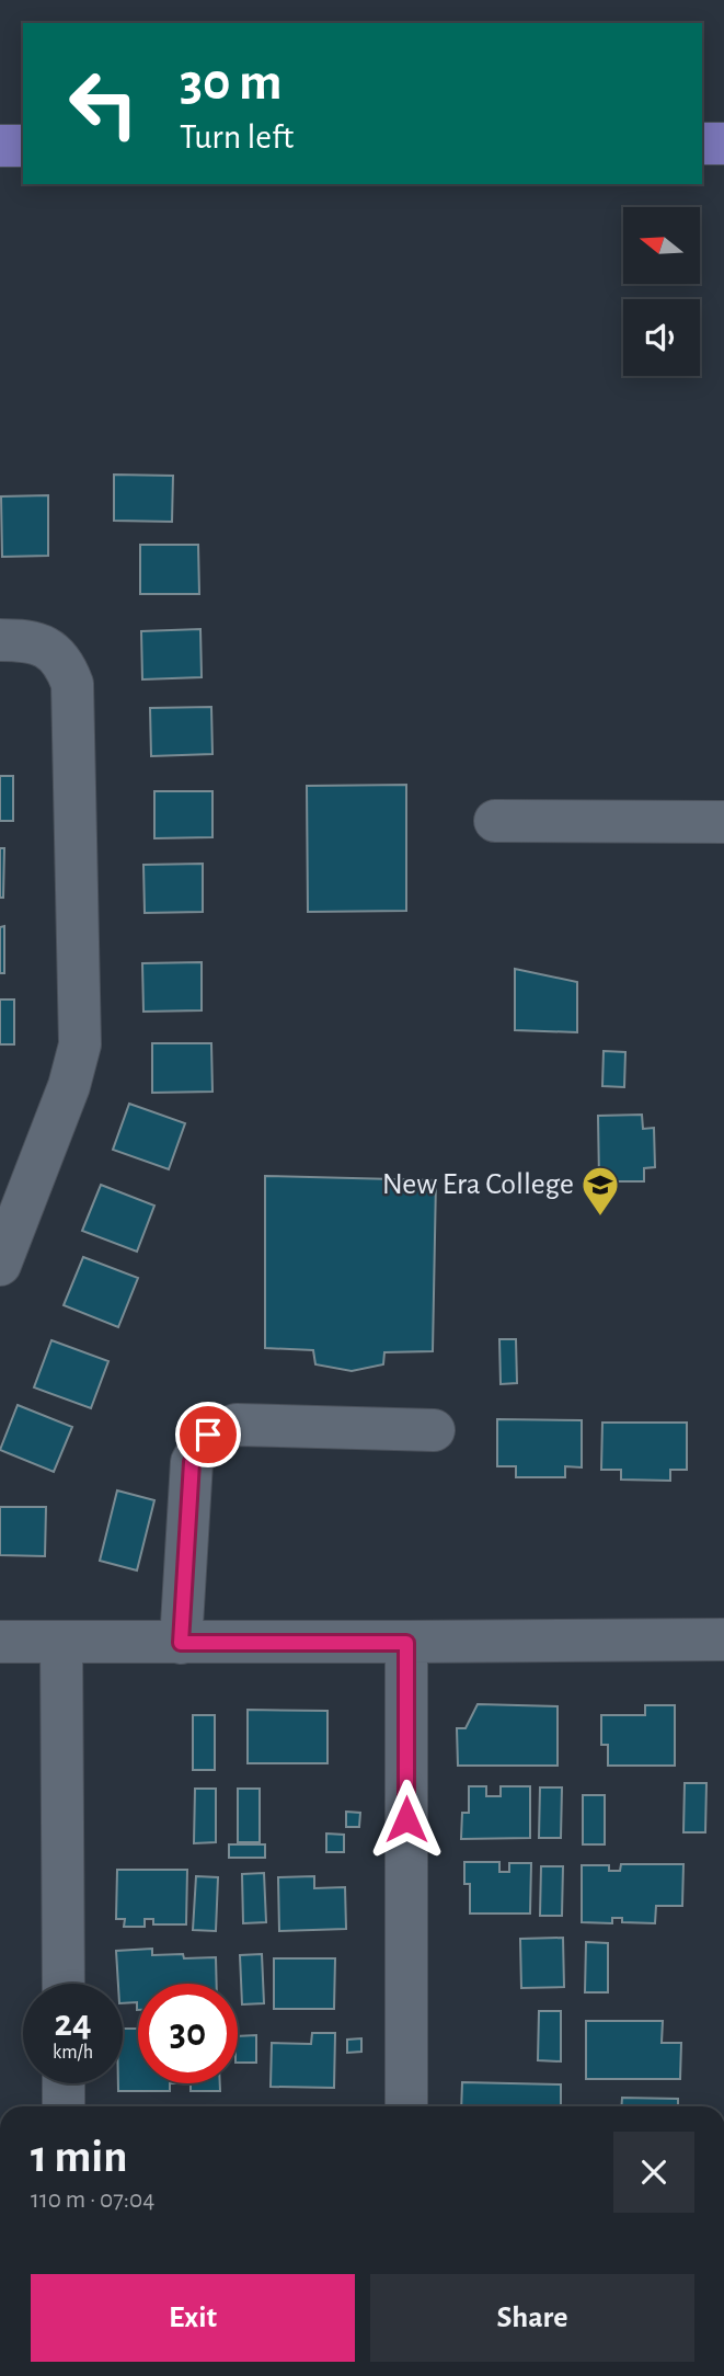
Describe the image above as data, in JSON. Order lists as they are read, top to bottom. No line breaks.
{"places":{"school or university":["New Era College"]},"north":"left","page":{"turn":["30 m","Turn left"],"speed":"24 km/h","limit":"30","heading":["1 min","110 m · 07:04"],"buttons":["Exit","Share"]}}
